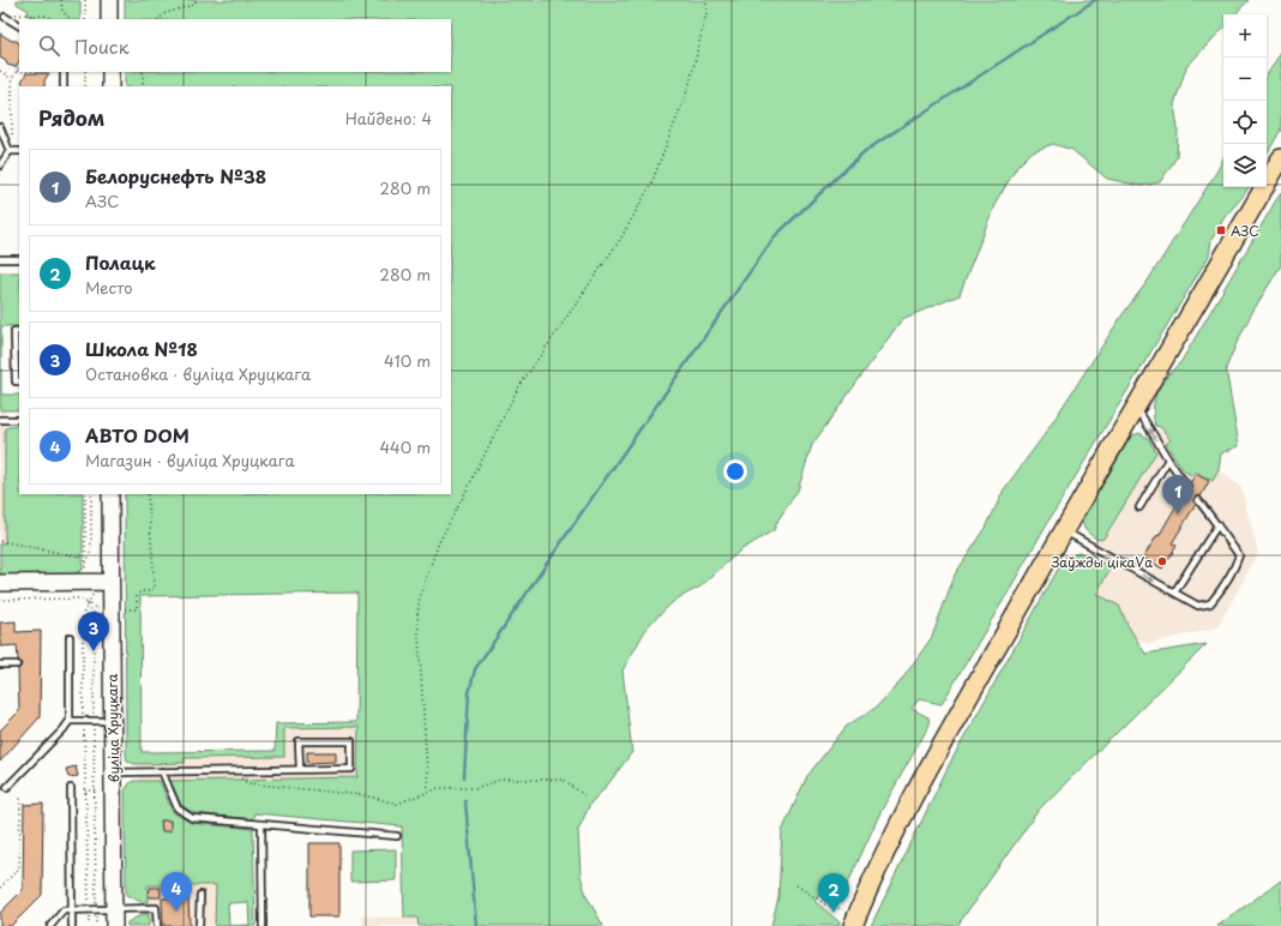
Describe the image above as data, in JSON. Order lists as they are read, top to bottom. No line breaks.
{"streets":{"main road":["вуліца Хруцкага"]},"places":{"transit":["АЗС"],"other":["Заўжды цікаVа"]},"page":{"map_buttons":["+","−"],"search":"Поиск","heading":["Рядом","Найдено: 4"],"list":[{"mark":"1","name":"Белоруснефть №38","note":"АЗС","value":"280 m"},{"mark":"2","name":"Полацк","note":"Место","value":"280 m"},{"mark":"3","name":"Школа №18","note":"Остановка · вуліца Хруцкага","value":"410 m"},{"mark":"4","name":"АВТО DOM","note":"Магазин · вуліца Хруцкага","value":"440 m"}],"pins":["1","3","4","2"]}}
